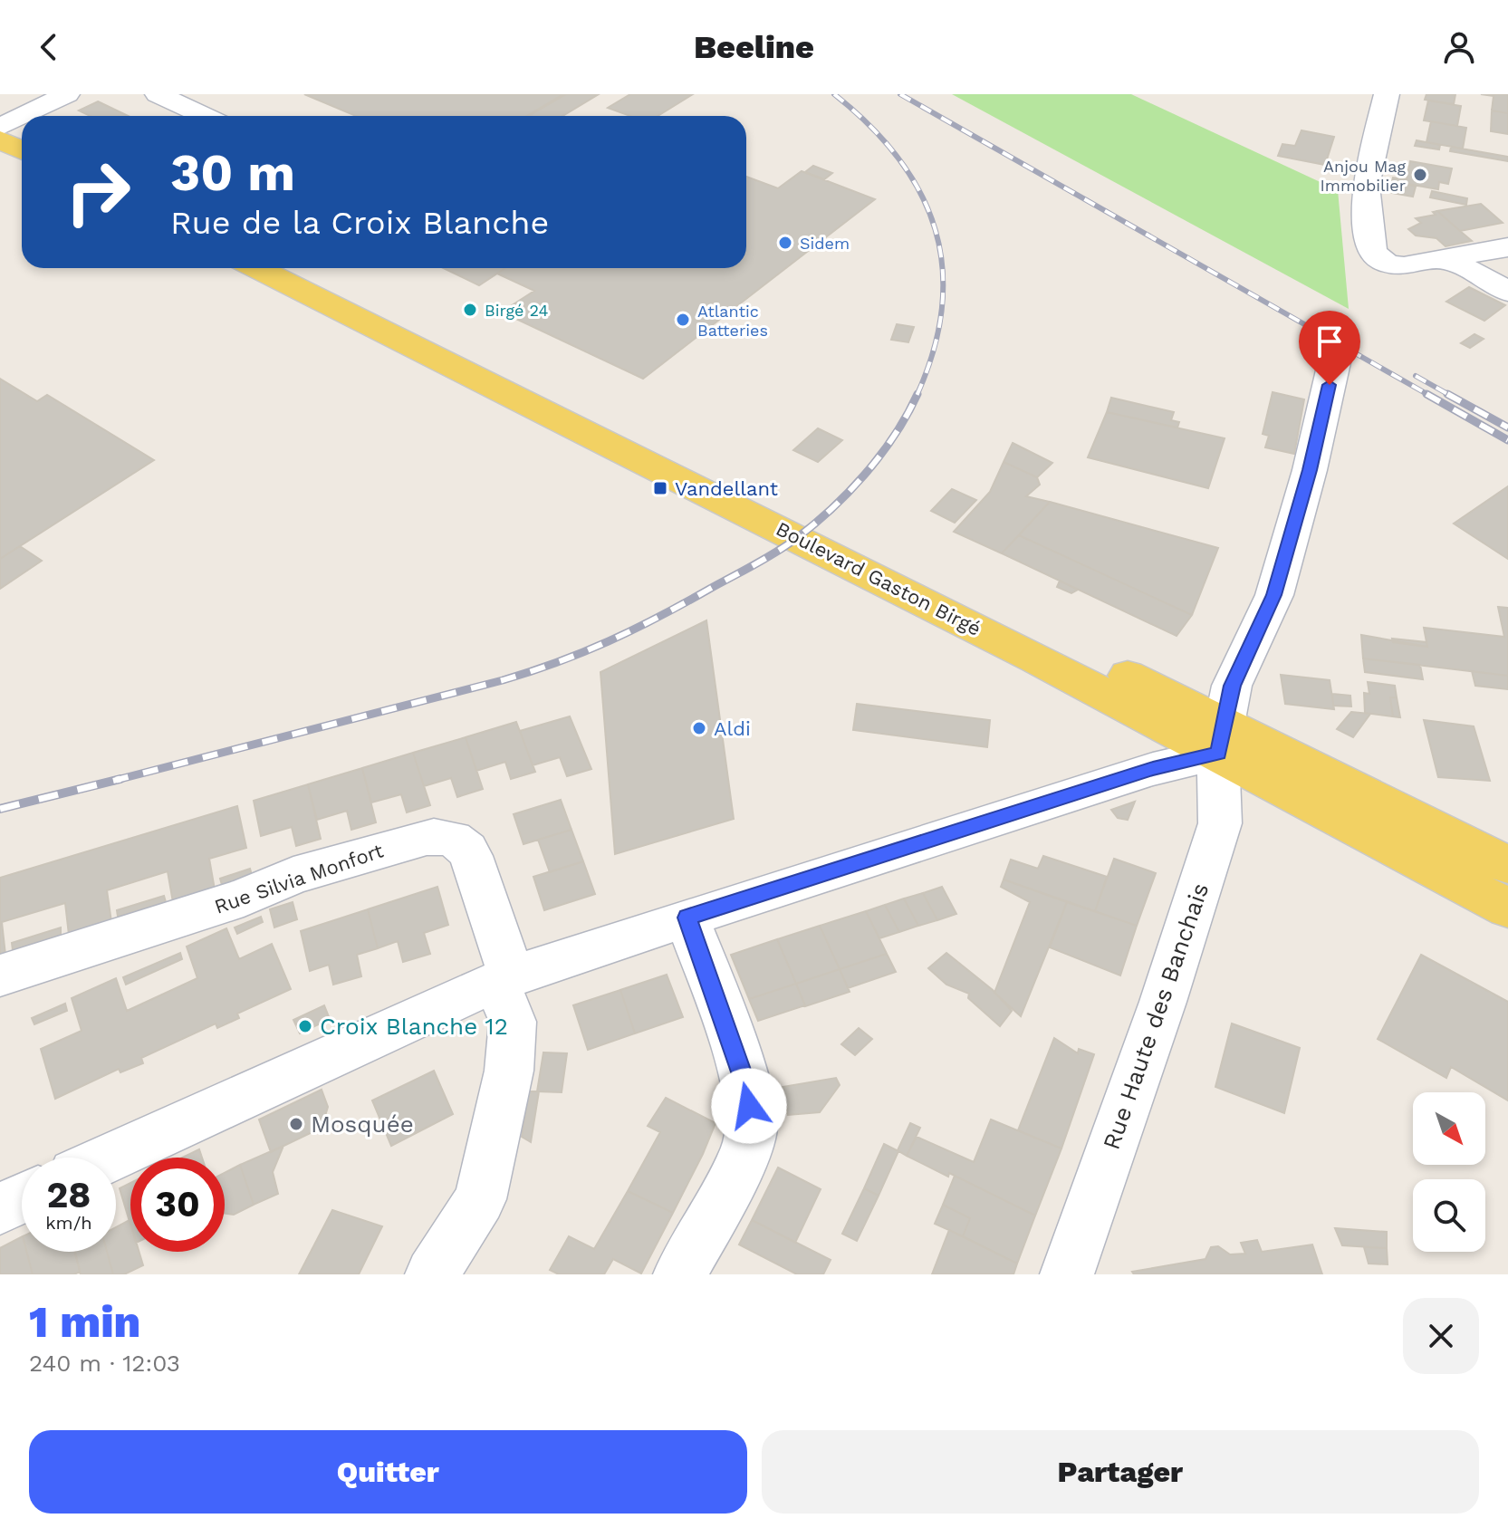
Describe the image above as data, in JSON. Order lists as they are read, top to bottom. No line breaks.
{"streets":{"main road":["Boulevard Gaston Birgé"],"street":["Rue Silvia Monfort","Rue Haute des Banchais"]},"crossings":[["Boulevard Gaston Birgé","Rue Haute des Banchais"]],"places":{"other":["Anjou Mag Immobilier","Sidem","Birgé 24","Atlantic Batteries","Aldi","Croix Blanche 12","Mosquée"],"transit":["Vandellant"]},"north":"bottom right","page":{"header":"Beeline","turn":["30 m","Rue de la Croix Blanche"],"speed":"28 km/h","limit":"30","heading":["1 min","240 m · 12:03"],"buttons":["Quitter","Partager"]}}
